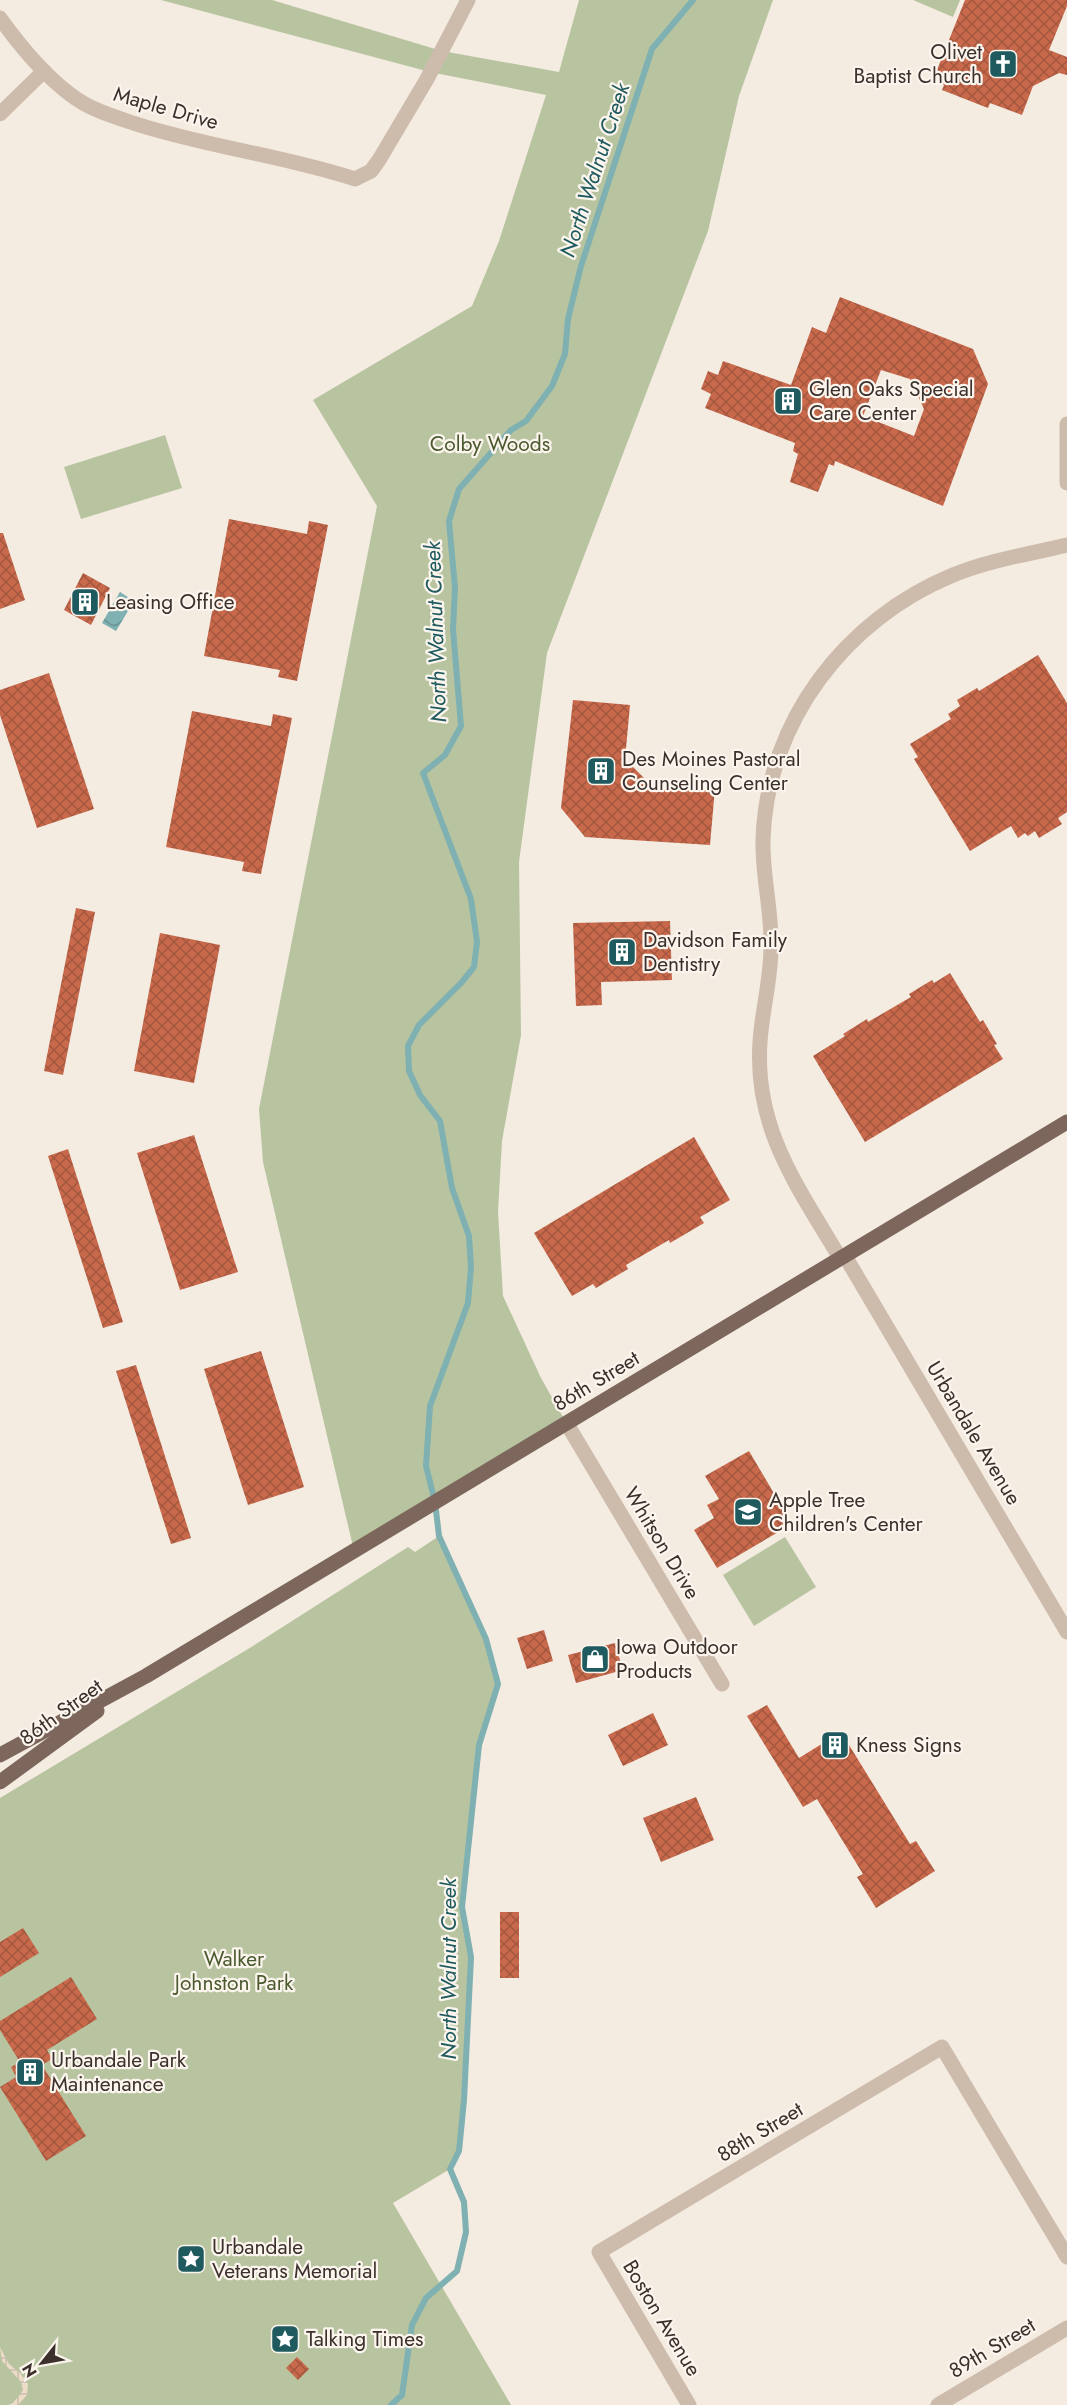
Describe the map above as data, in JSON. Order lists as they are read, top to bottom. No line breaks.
{"streets":{"main road":["86th Street"],"street":["Maple Drive","Urbandale Avenue","Whitson Drive","88th Street","Boston Avenue","89th Street"]},"crossings":[["86th Street","Urbandale Avenue"],["86th Street","Whitson Drive"],["88th Street","Boston Avenue"]],"water":["North Walnut Creek"],"parks":["Colby Woods","Walker Johnston Park"],"places":{"church":["Olivet Baptist Church"],"building":["Glen Oaks Special Care Center","Leasing Office","Des Moines Pastoral Counseling Center","Davidson Family Dentistry","Kness Signs","Urbandale Park Maintenance"],"school or university":["Apple Tree Children's Center"],"shop":["Iowa Outdoor Products"],"place":["Urbandale Veterans Memorial","Talking Times"]},"north":"bottom left"}
